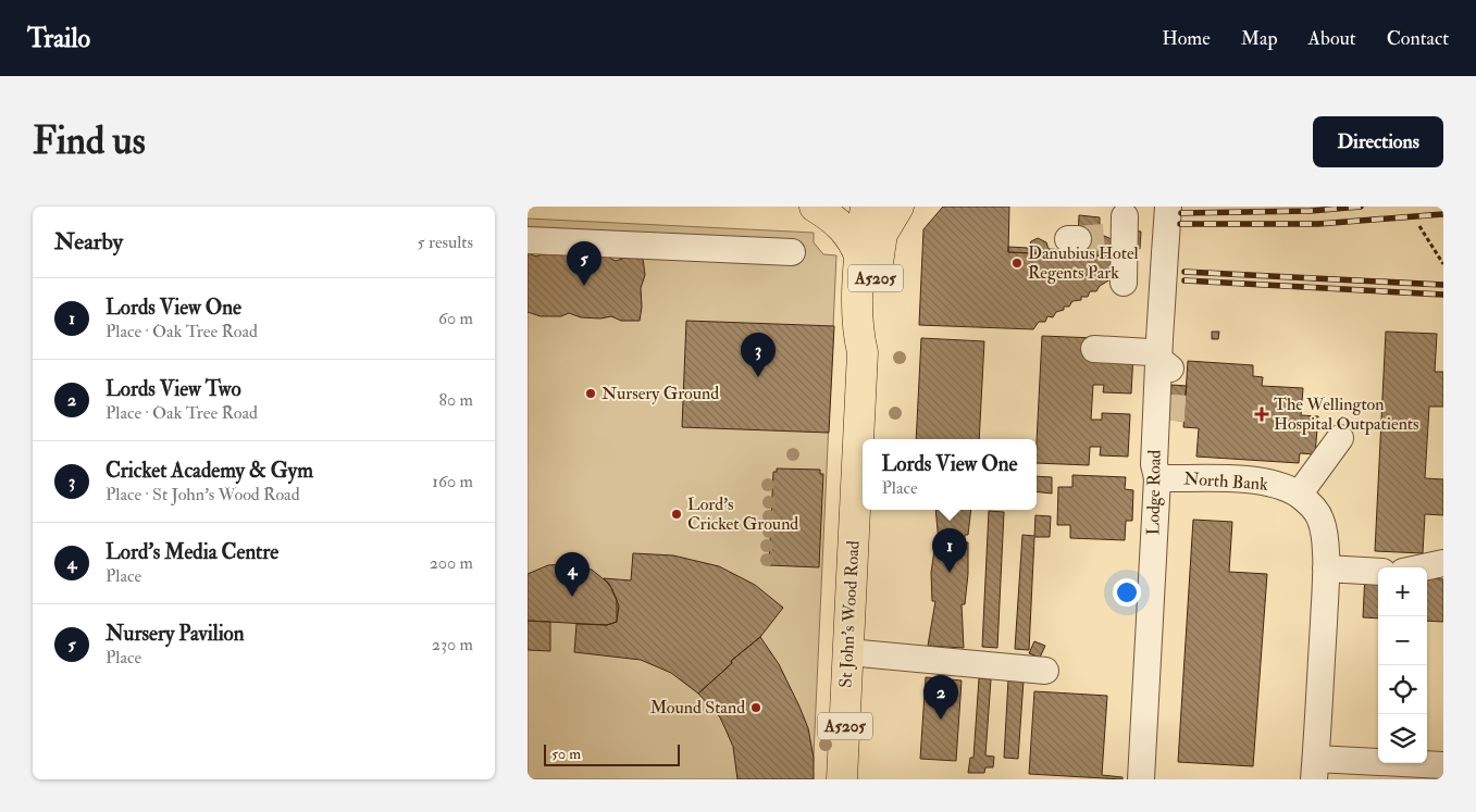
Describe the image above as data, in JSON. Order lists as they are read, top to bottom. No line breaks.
{"streets":{"highway":["A5205","St John's Wood Road"],"street":["North Bank","Lodge Road"]},"crossings":[["A5205","St John's Wood Road"],["North Bank","Lodge Road"]],"places":{"other":["Danubius Hotel Regents Park","Nursery Ground","Lord's Cricket Ground","Mound Stand"],"health":["The Wellington Hospital Outpatients"]},"scale_bar":"50 m","page":{"header":"Trailo","nav":["Home","Map","About","Contact"],"buttons":"Directions","title":"Find us","heading":["Nearby","5 results"],"pins":["5","3","1","4","2"],"list":[{"mark":"1","name":"Lords View One","note":"Place · Oak Tree Road","value":"60 m"},{"mark":"2","name":"Lords View Two","note":"Place · Oak Tree Road","value":"80 m"},{"mark":"3","name":"Cricket Academy & Gym","note":"Place · St John's Wood Road","value":"160 m"},{"mark":"4","name":"Lord's Media Centre","note":"Place","value":"200 m"},{"mark":"5","name":"Nursery Pavilion","note":"Place","value":"230 m"}],"popup":["Lords View One","Place"],"map_buttons":["+","−"],"scale":"50 m"}}
